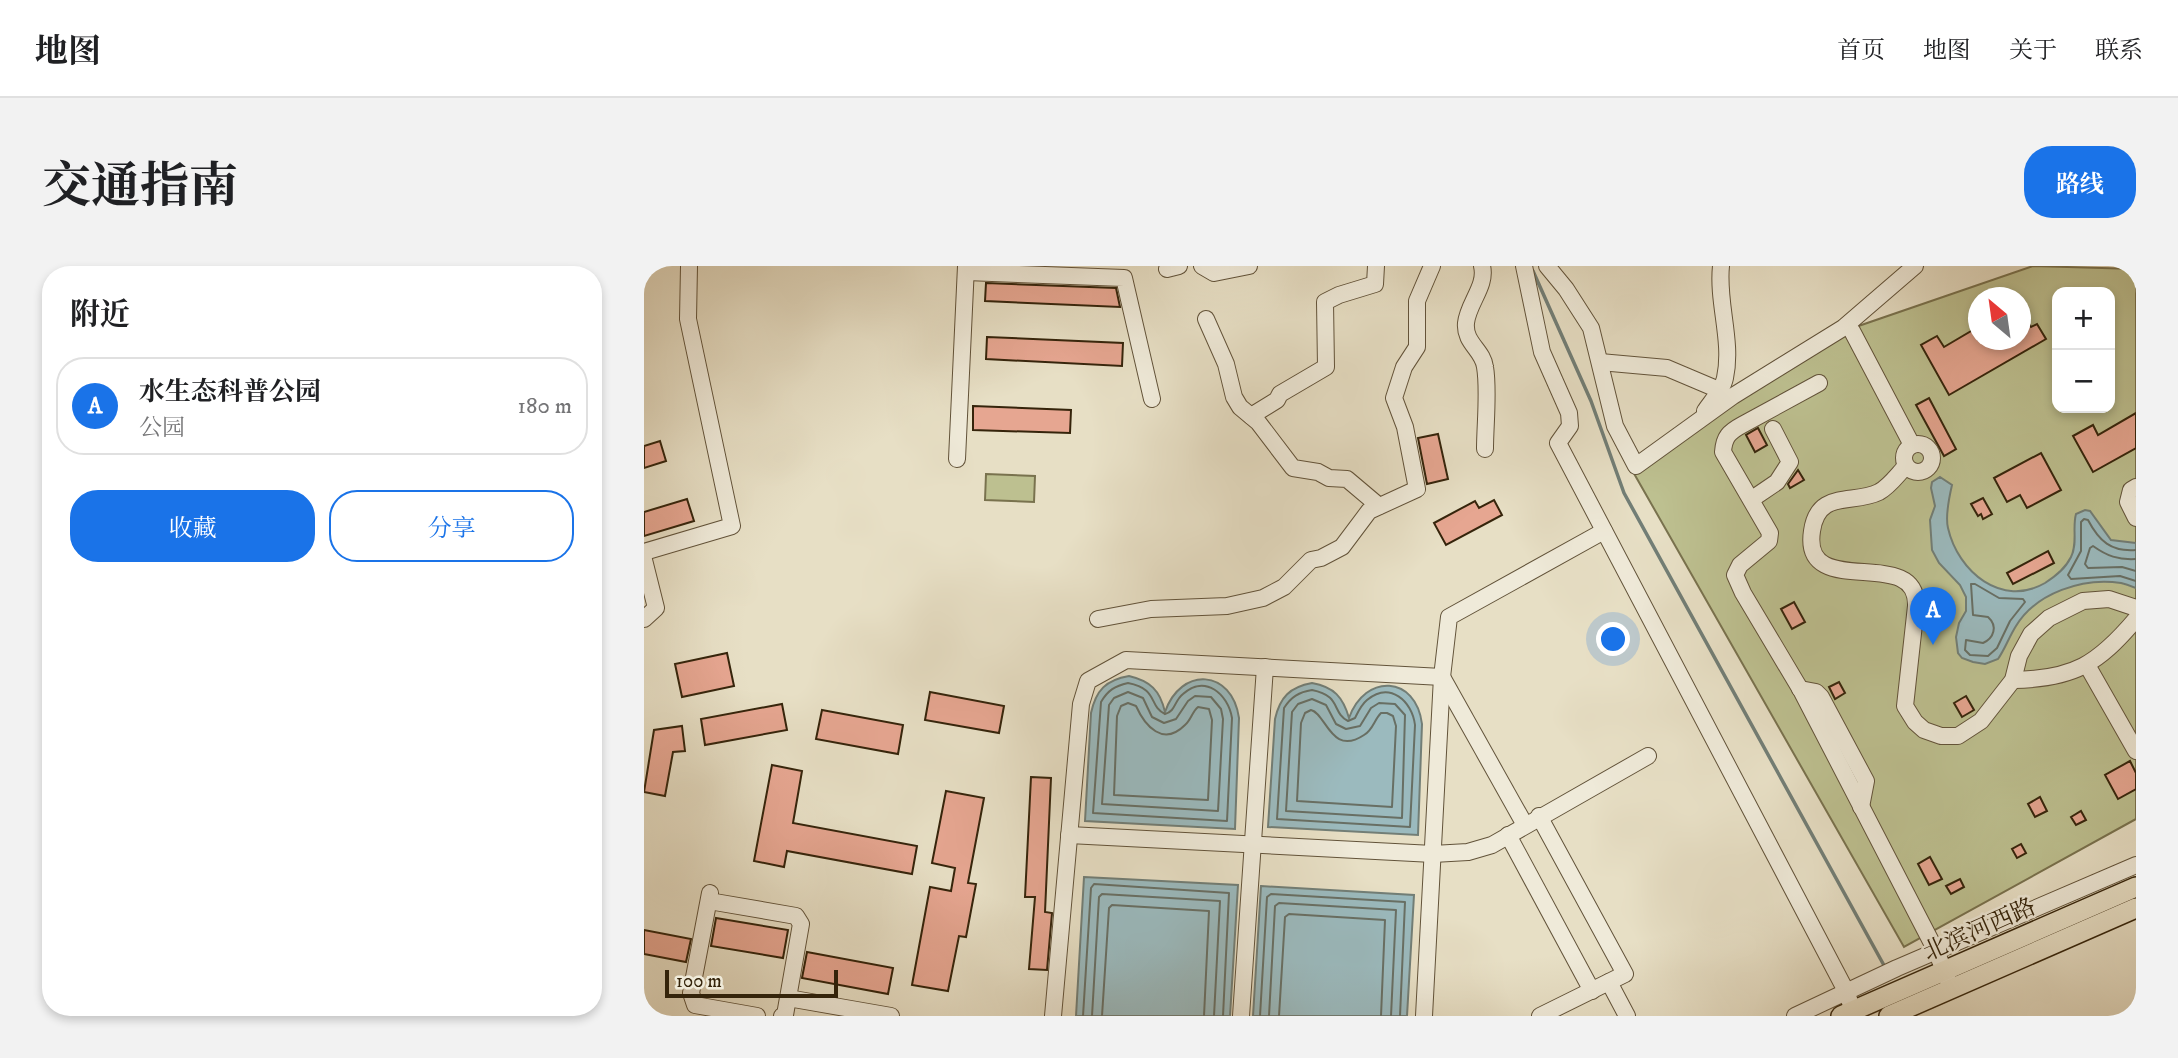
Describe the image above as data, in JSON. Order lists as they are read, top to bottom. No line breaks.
{"streets":{"main road":["北滨河西路"]},"scale_bar":"100 m","north":"top left","page":{"header":"地图","nav":["首页","地图","关于","联系"],"title":"交通指南","buttons":["路线",["收藏","分享"]],"heading":"附近","map_buttons":["+","−"],"list":[{"mark":"A","name":"水生态科普公园","note":"公园","value":"180 m"}],"pins":"A","scale":"100 m"}}
